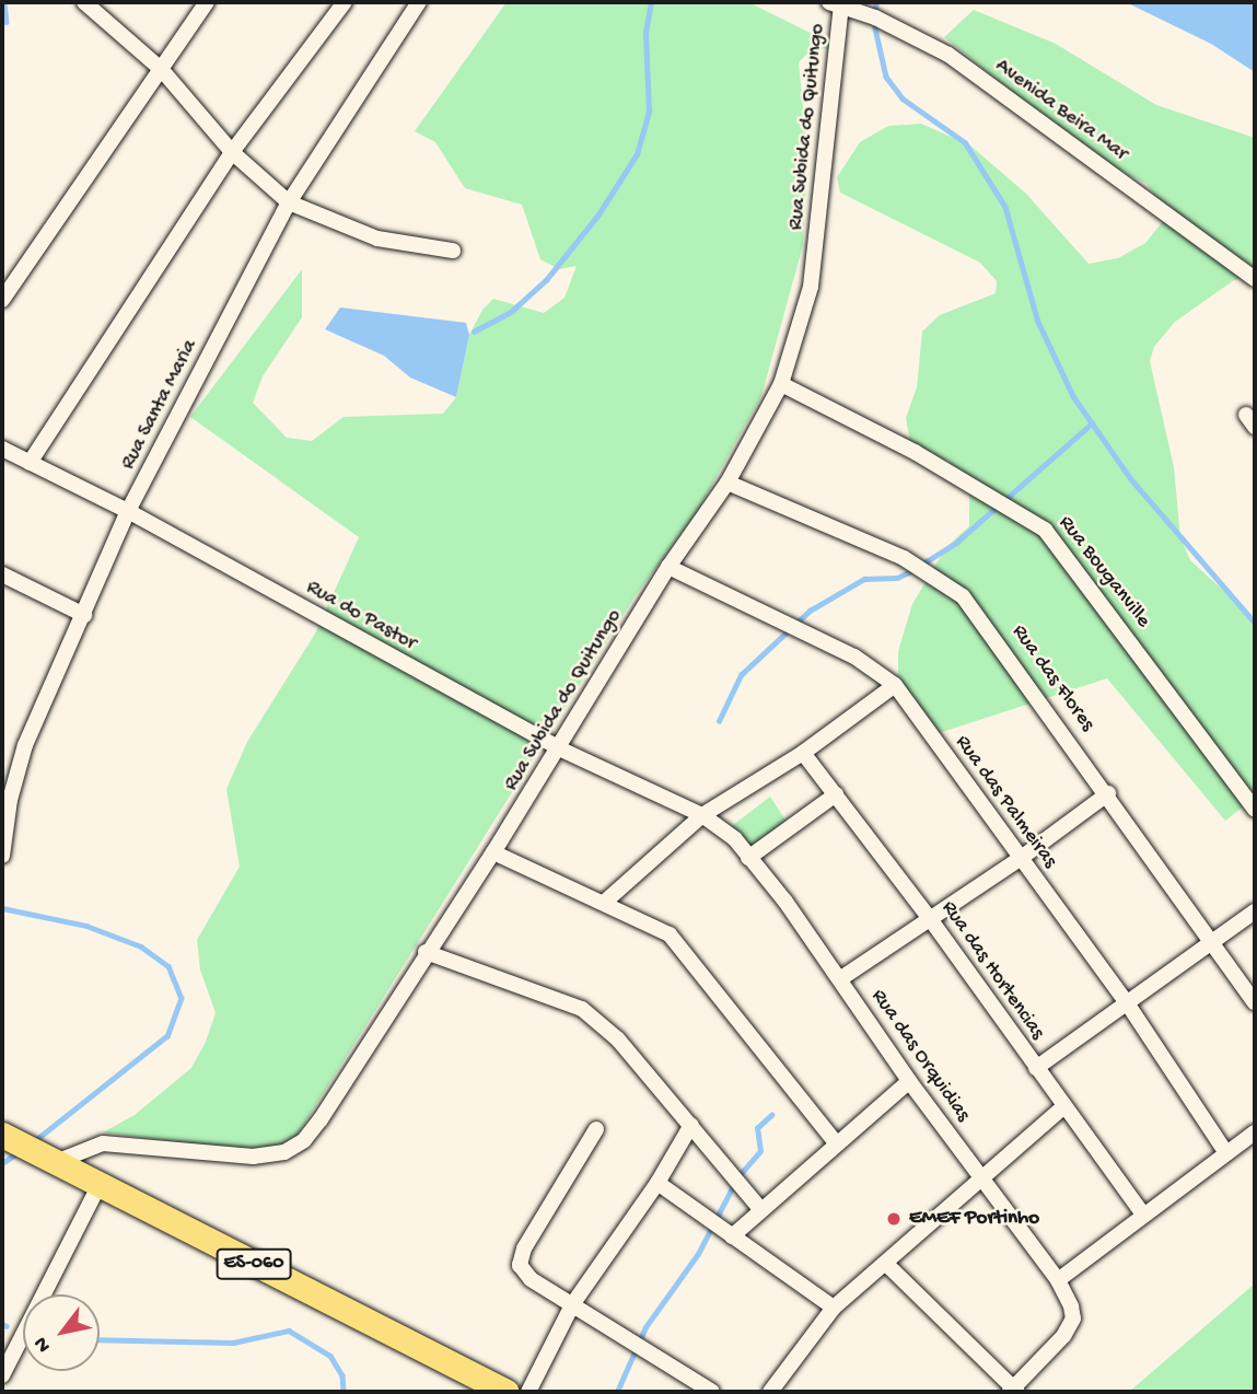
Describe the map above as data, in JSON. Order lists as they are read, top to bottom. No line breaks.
{"streets":{"main road":["ES-060"],"street":["Avenida Beira Mar","Rua Subida do Quitungo","Rua Santa Maria","Rua Bouganville","Rua do Pastor","Rua das Flores","Rua das Palmeiras","Rua das Hortencias","Rua das Orquidias"]},"crossings":[["Avenida Beira Mar","Rua Subida do Quitungo"],["Rua Subida do Quitungo","Rua Bouganville"],["Rua Subida do Quitungo","Rua do Pastor"],["Rua Subida do Quitungo","Rua das Flores"],["Rua Subida do Quitungo","Rua das Palmeiras"],["Rua Subida do Quitungo","ES-060"],["Rua Santa Maria","Rua do Pastor"],["Rua do Pastor","Rua das Orquidias"]],"places":["EMEF Portinho"],"north":"bottom left"}
